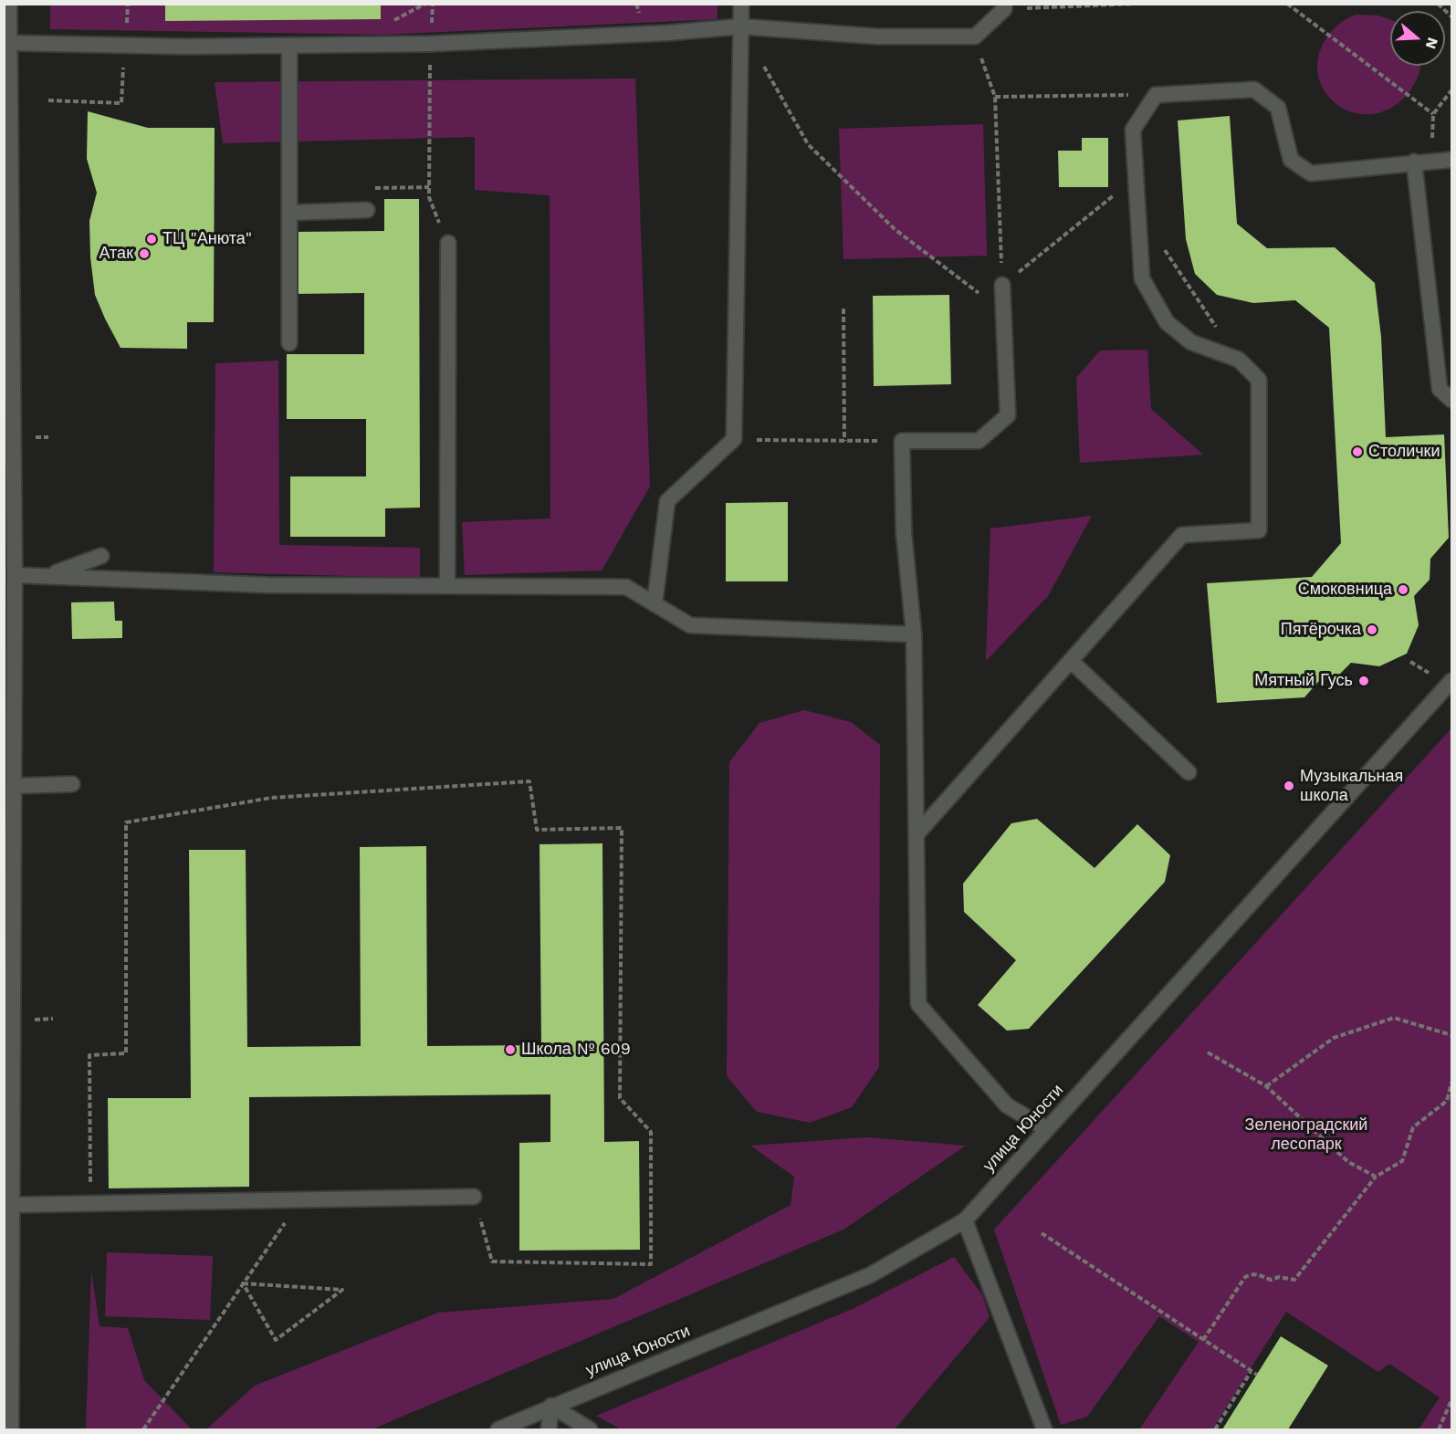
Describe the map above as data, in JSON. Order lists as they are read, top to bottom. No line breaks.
{"streets":{"street":["улица Юности"]},"parks":["Зеленоградский лесопарк"],"places":["ТЦ \"Анюта\"","Атак","Столички","Смоковница","Пятёрочка","Мятный Гусь","Музыкальная школа","Школа № 609"],"north":"right"}
